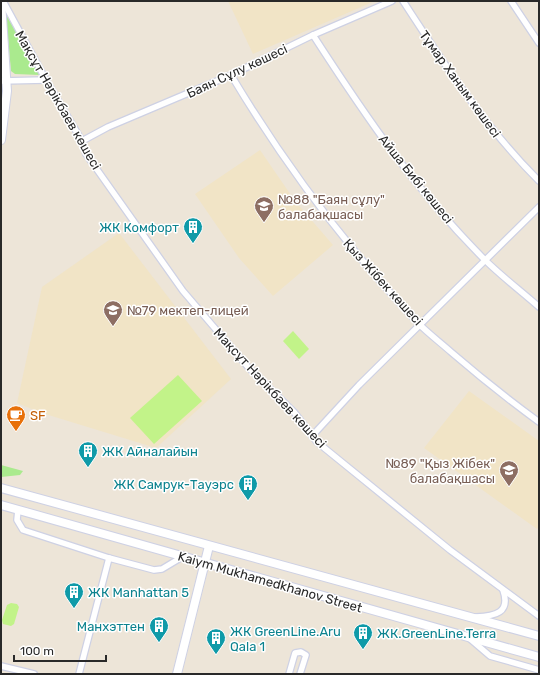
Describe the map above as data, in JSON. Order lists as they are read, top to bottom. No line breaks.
{"streets":{"main road":["Kaiym Mukhamedkhanov Street"],"street":["Баян Сұлу көшесі","Тұмар Ханым көшесі","Мақсұт Нәрікбаев көшесі","Айша Бибі көшесі","Қыз Жібек көшесі"]},"crossings":[["Баян Сұлу көшесі","Мақсұт Нәрікбаев көшесі"],["Баян Сұлу көшесі","Айша Бибі көшесі"],["Баян Сұлу көшесі","Қыз Жібек көшесі"]],"places":{"school or university":["№88 \"Баян сұлу\" балабақшасы","№79 мектеп-лицей","№89 \"Қыз Жібек\" балабақшасы"],"building":["ЖК Комфорт","ЖК Айналайын","ЖК Самрук-Тауэрс","ЖК Manhattan 5","Манхэттен","ЖК.GreenLine.Terra","ЖК GreenLine.Aru Qala 1"],"cafe":["SF"]},"scale_bar":"100 m"}
